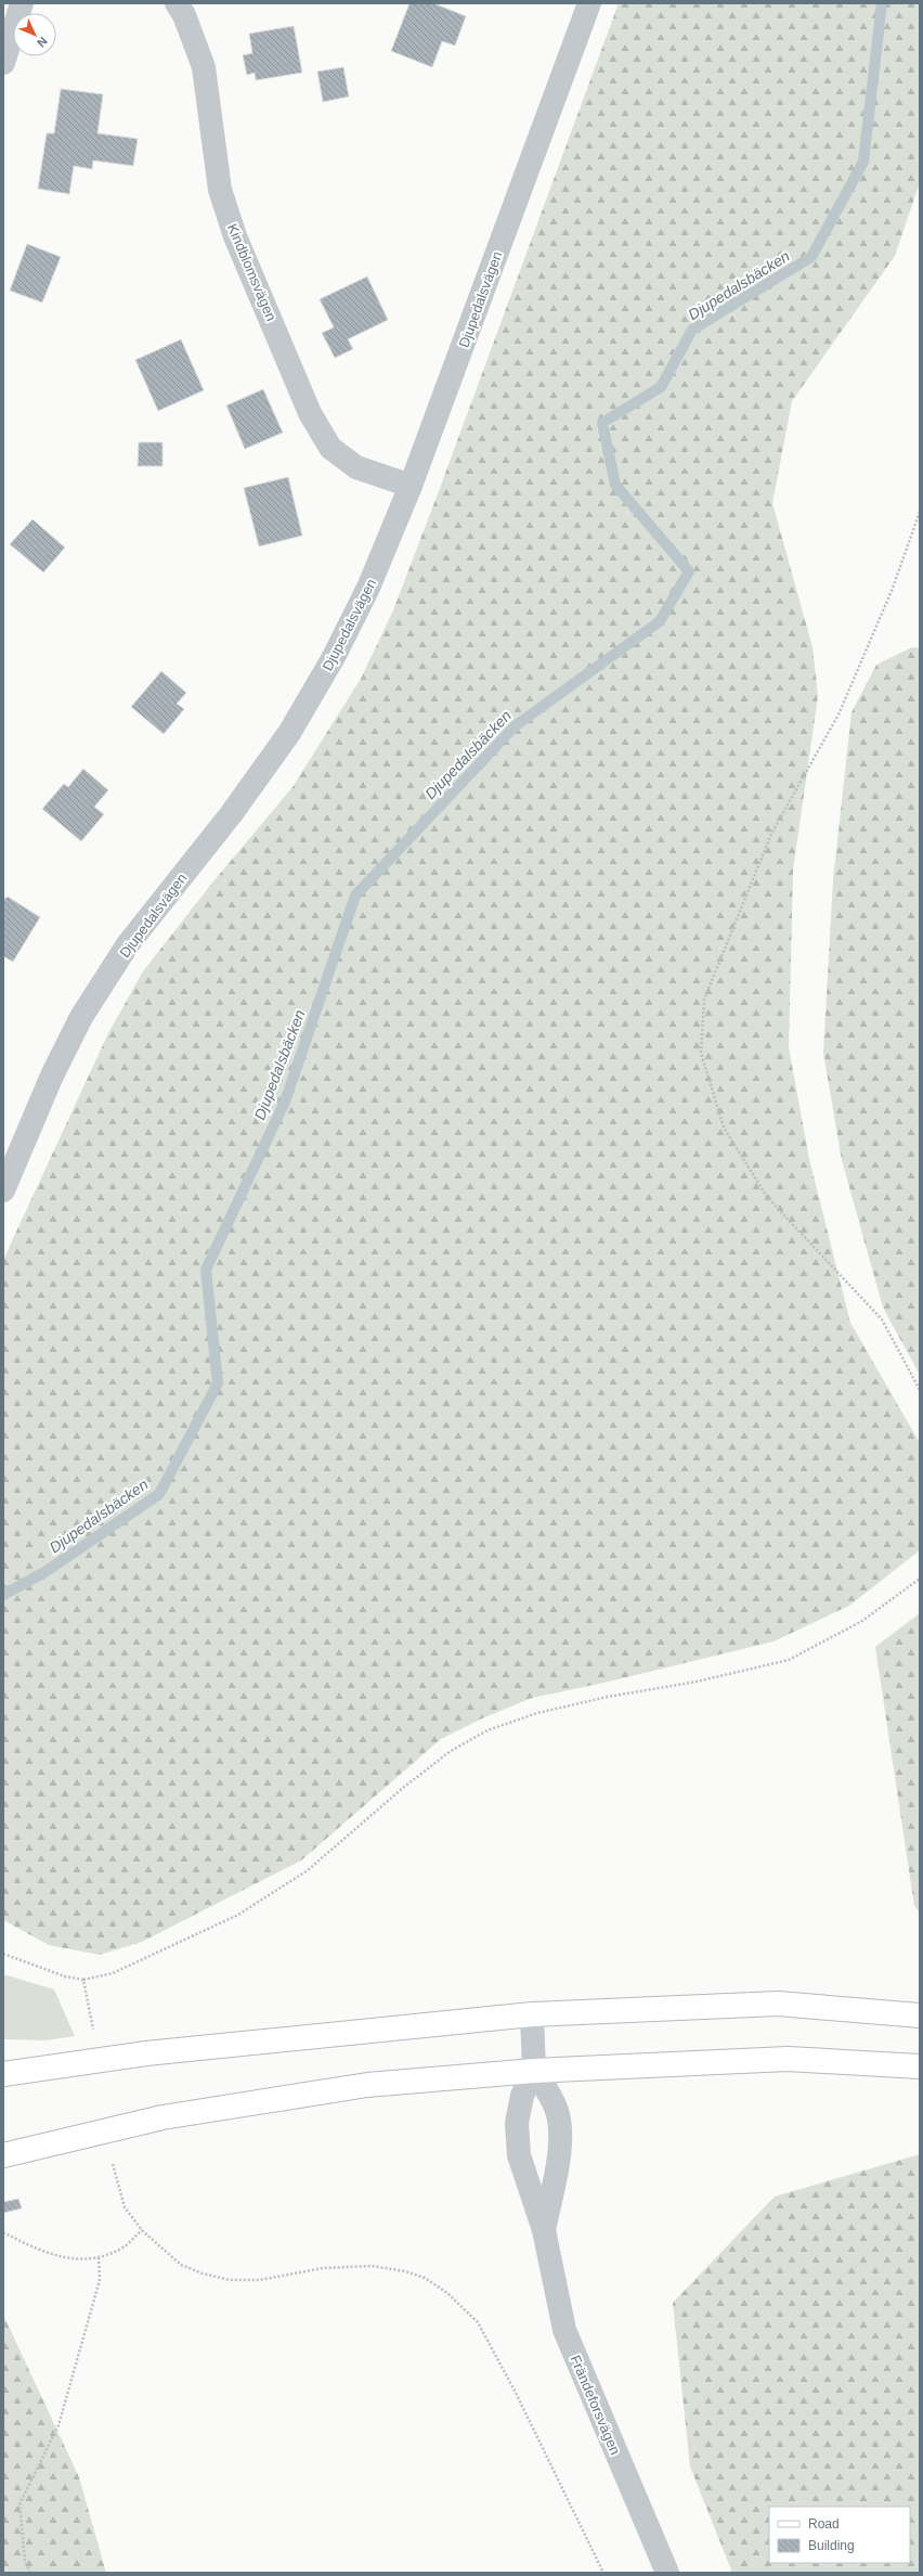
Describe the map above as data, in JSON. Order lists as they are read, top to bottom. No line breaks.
{"streets":{"street":["Kindblomsvägen","Djupedalsvägen","Frändeforsvägen"]},"crossings":[["Kindblomsvägen","Djupedalsvägen"]],"water":["Djupedalsbäcken"],"legend":["Road","Building"],"north":"bottom right"}
